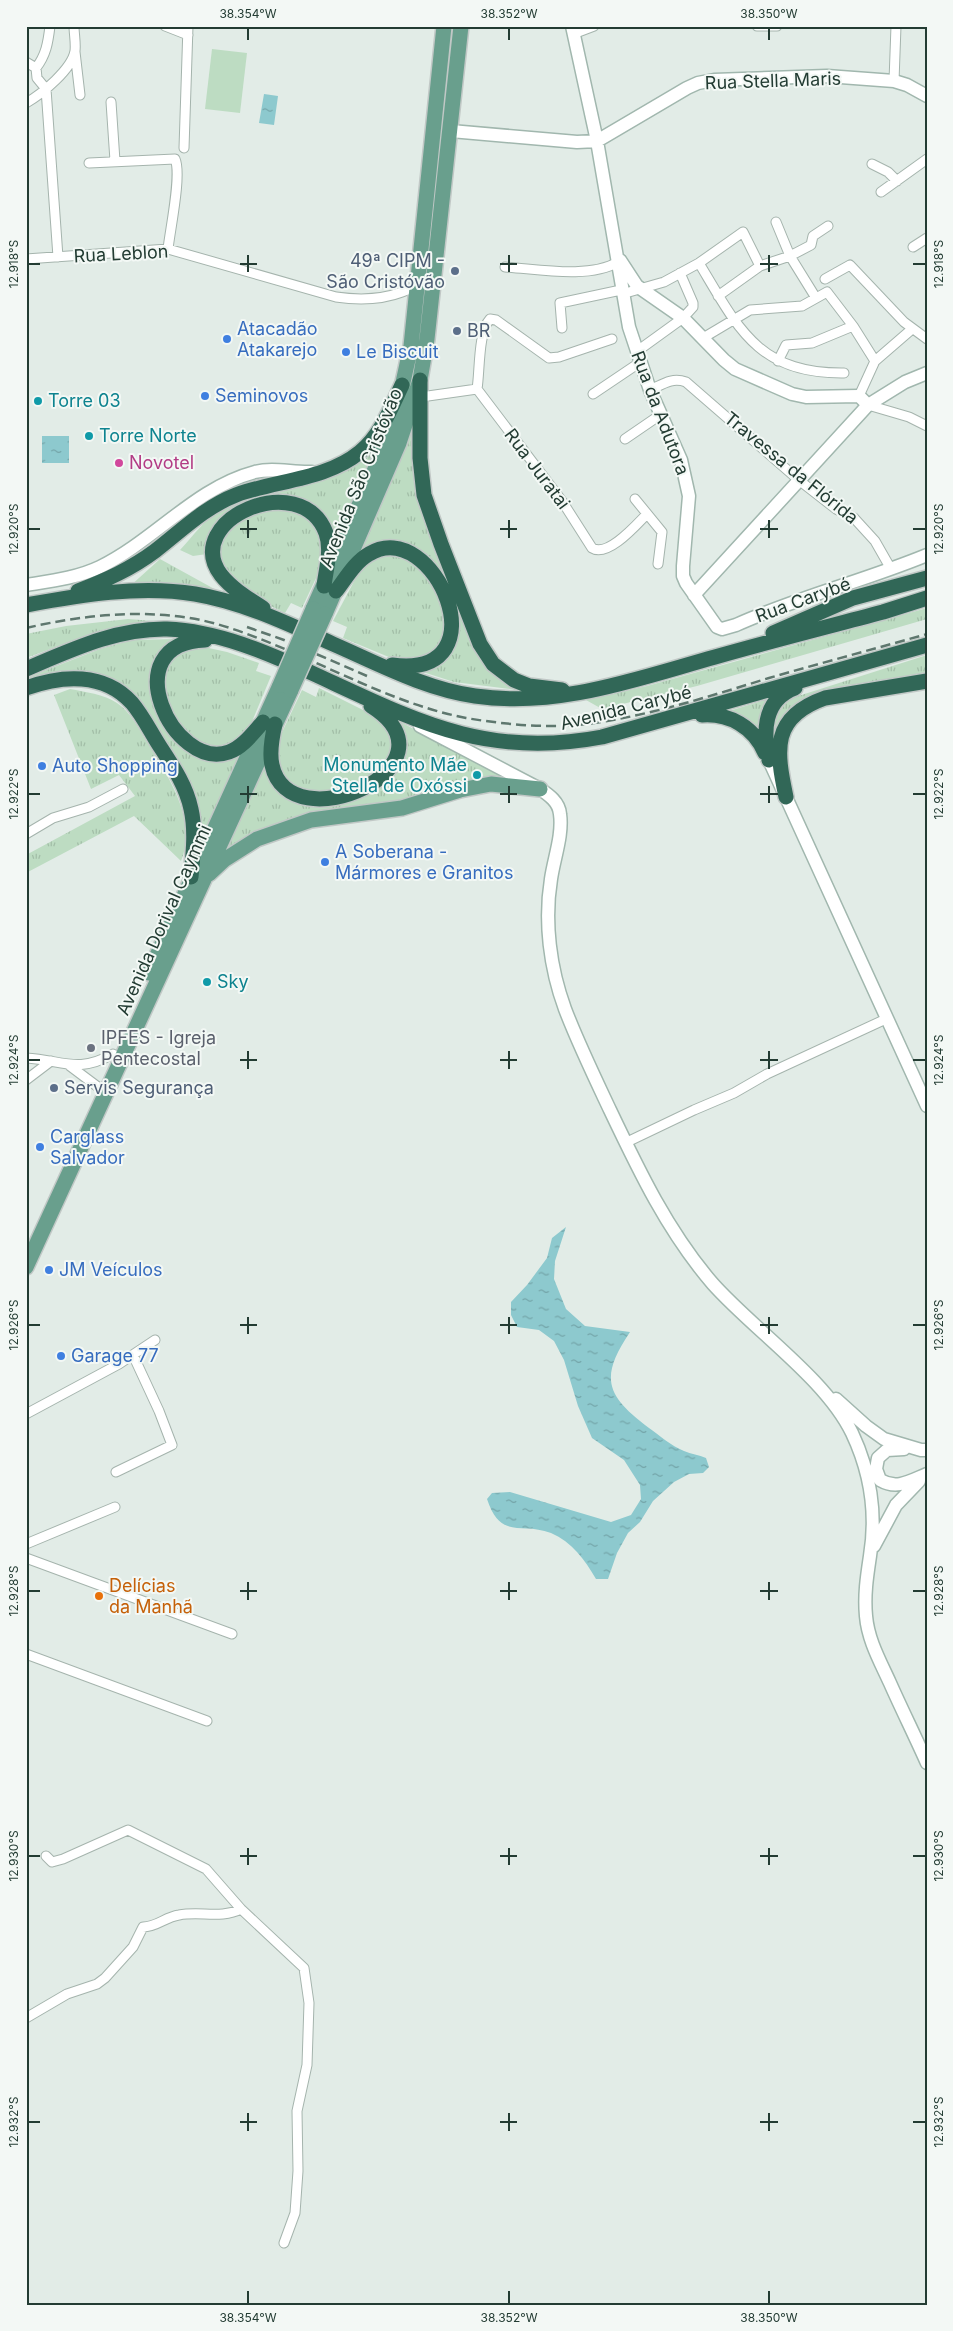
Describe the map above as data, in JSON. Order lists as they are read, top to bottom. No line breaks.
{"streets":{"highway":["Avenida Carybé"],"main road":["Rua Stella Maris","Rua da Adutora","Avenida São Cristóvão","Rua Carybé","Avenida Dorival Caymmi"],"street":["Rua Leblon","Travessa da Flórida","Rua Juratai"]},"crossings":[["Rua Stella Maris","Rua da Adutora"],["Rua Stella Maris","Avenida São Cristóvão"],["Rua Leblon","Avenida São Cristóvão"],["Rua da Adutora","Travessa da Flórida"],["Rua da Adutora","Rua Carybé"],["Travessa da Flórida","Rua Carybé"],["Avenida São Cristóvão","Avenida Dorival Caymmi"]],"places":["49ª CIPM - São Cristóvão","BR","Atacadão Atakarejo","Le Biscuit","Seminovos","Torre 03","Torre Norte","Novotel","Auto Shopping","Monumento Mãe Stella de Oxóssi","A Soberana - Mármores e Granitos","Sky","IPFES - Igreja Pentecostal","Servis Segurança","Carglass Salvador","JM Veículos","Garage 77","Delícias da Manhã"],"coordinates":["38.354°W","38.352°W","38.350°W","12.918°S","12.920°S","12.922°S","12.924°S","12.926°S","12.928°S","12.930°S","12.932°S"]}
